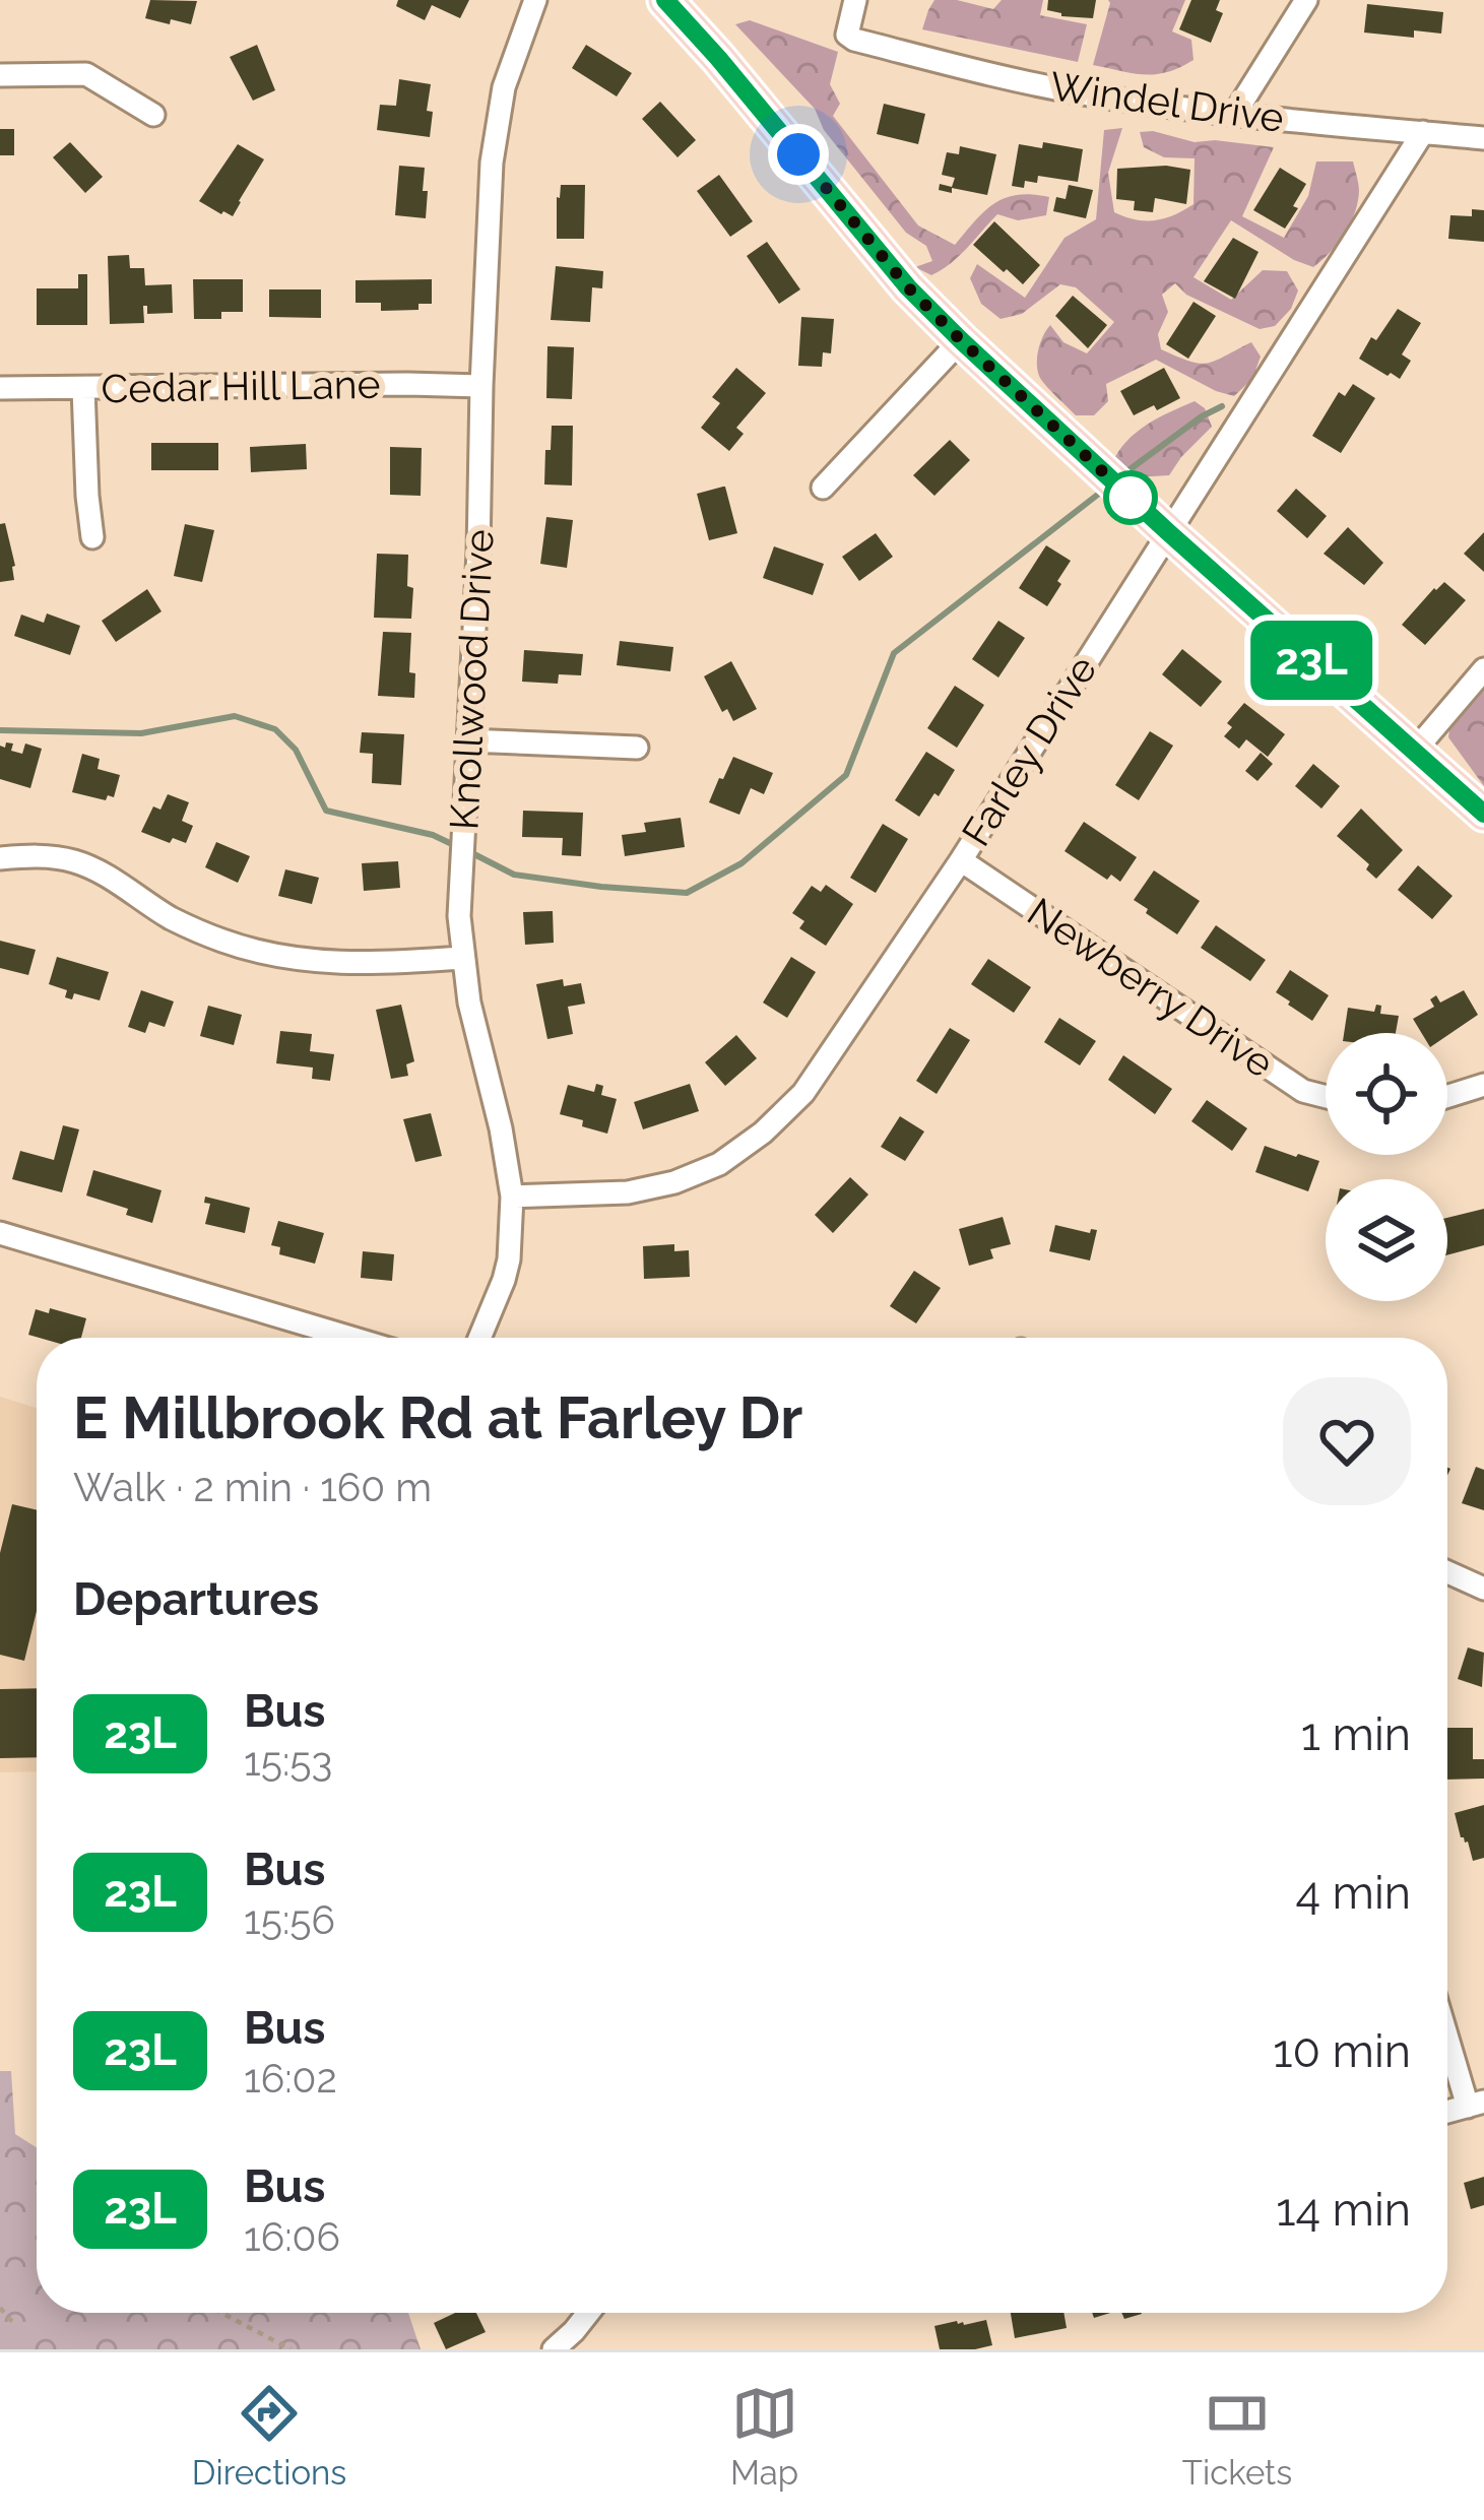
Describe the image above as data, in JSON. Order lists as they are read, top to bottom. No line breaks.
{"streets":{"street":["Windel Drive","Cedar Hill Lane","Knollwood Drive","Farley Drive","Newberry Drive"]},"crossings":[["Windel Drive","Farley Drive"],["Cedar Hill Lane","Knollwood Drive"],["Knollwood Drive","Farley Drive"],["Farley Drive","Newberry Drive"]],"lines":["bus line 23L"],"page":{"on_map":"23L","heading":[["E Millbrook Rd at Farley Dr","Walk · 2 min · 160 m"],"Departures"],"list":[{"mark":"23L","name":"Bus","note":"15:53","value":"1 min"},{"mark":"23L","name":"Bus","note":"15:56","value":"4 min"},{"mark":"23L","name":"Bus","note":"16:02","value":"10 min"},{"mark":"23L","name":"Bus","note":"16:06","value":"14 min"}],"tabs":["Directions","Map","Tickets"]}}
